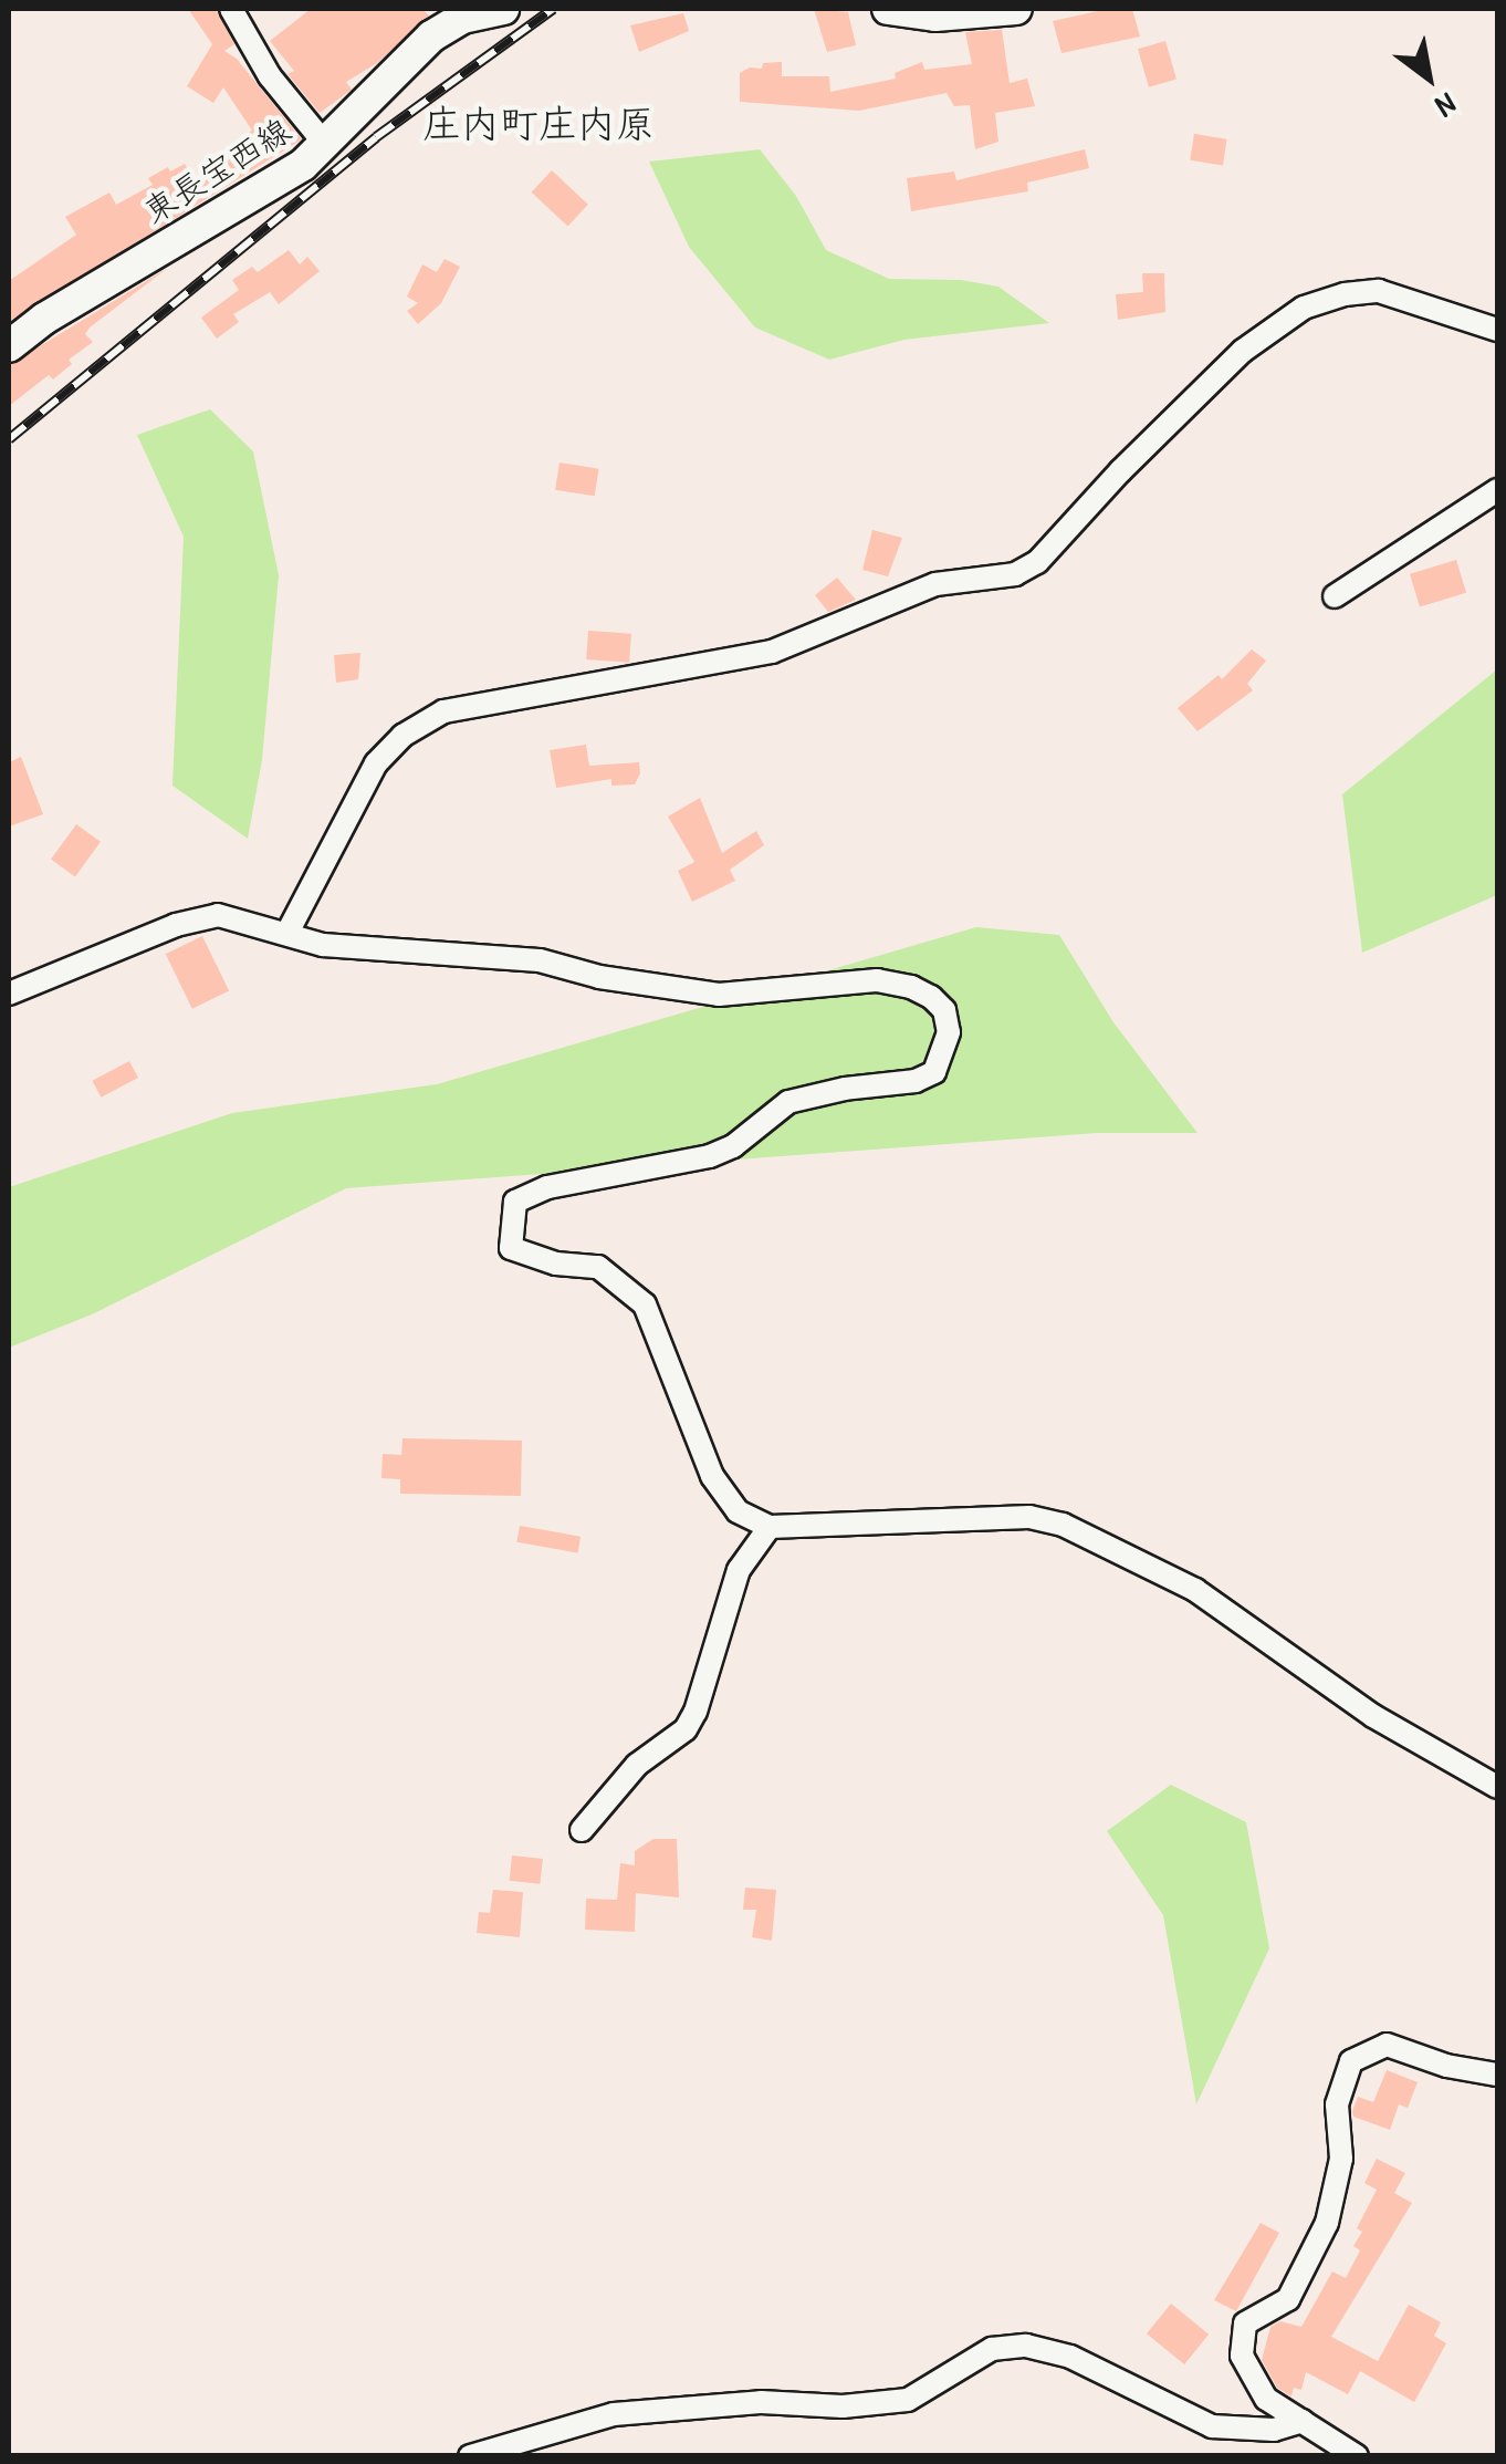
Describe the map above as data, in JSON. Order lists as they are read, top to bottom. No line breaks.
{"streets":{"main road":["東長宝西線"]},"districts":["庄内町庄内原"],"north":"bottom right"}
